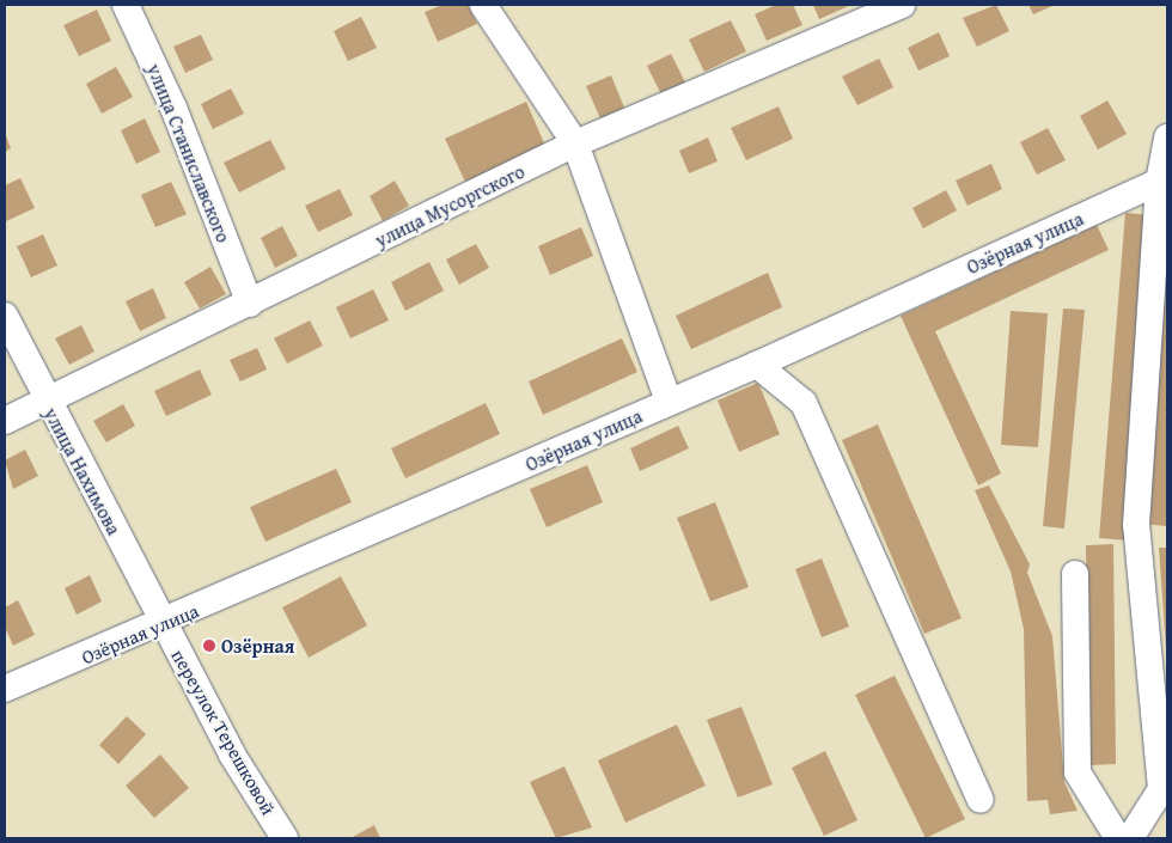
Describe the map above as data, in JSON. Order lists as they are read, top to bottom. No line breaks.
{"streets":{"street":["улица Станиславского","улица Мусоргского","Озёрная улица","улица Нахимова","переулок Терешковой"]},"crossings":[["улица Станиславского","улица Мусоргского"],["улица Мусоргского","улица Нахимова"],["Озёрная улица","улица Нахимова"],["Озёрная улица","переулок Терешковой"],["улица Нахимова","переулок Терешковой"]],"places":["Озёрная"]}
